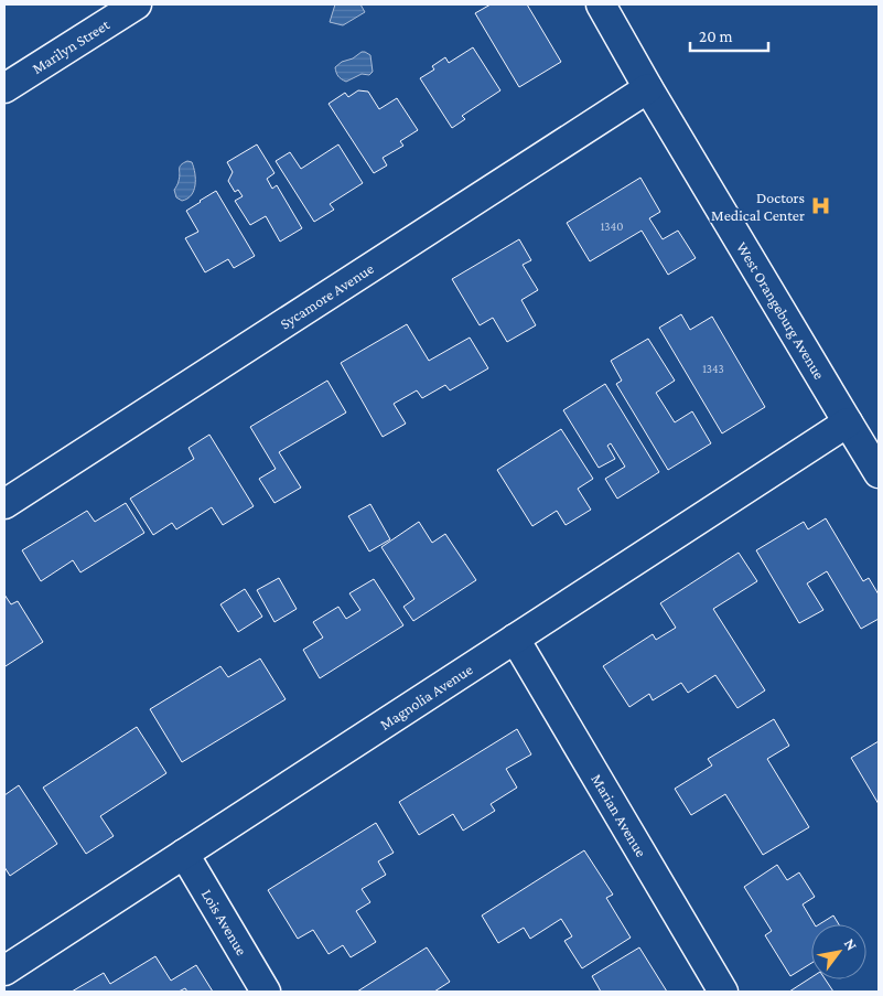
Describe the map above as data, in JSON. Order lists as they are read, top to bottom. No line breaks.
{"streets":{"street":["Marilyn Street","Sycamore Avenue","West Orangeburg Avenue","Magnolia Avenue","Marian Avenue","Lois Avenue"]},"crossings":[["Sycamore Avenue","West Orangeburg Avenue"],["West Orangeburg Avenue","Magnolia Avenue"],["Magnolia Avenue","Marian Avenue"],["Magnolia Avenue","Lois Avenue"]],"places":{"hospital":["Doctors Medical Center"]},"house_numbers":["1340","1343"],"scale_bar":"20 m","north":"top right"}
